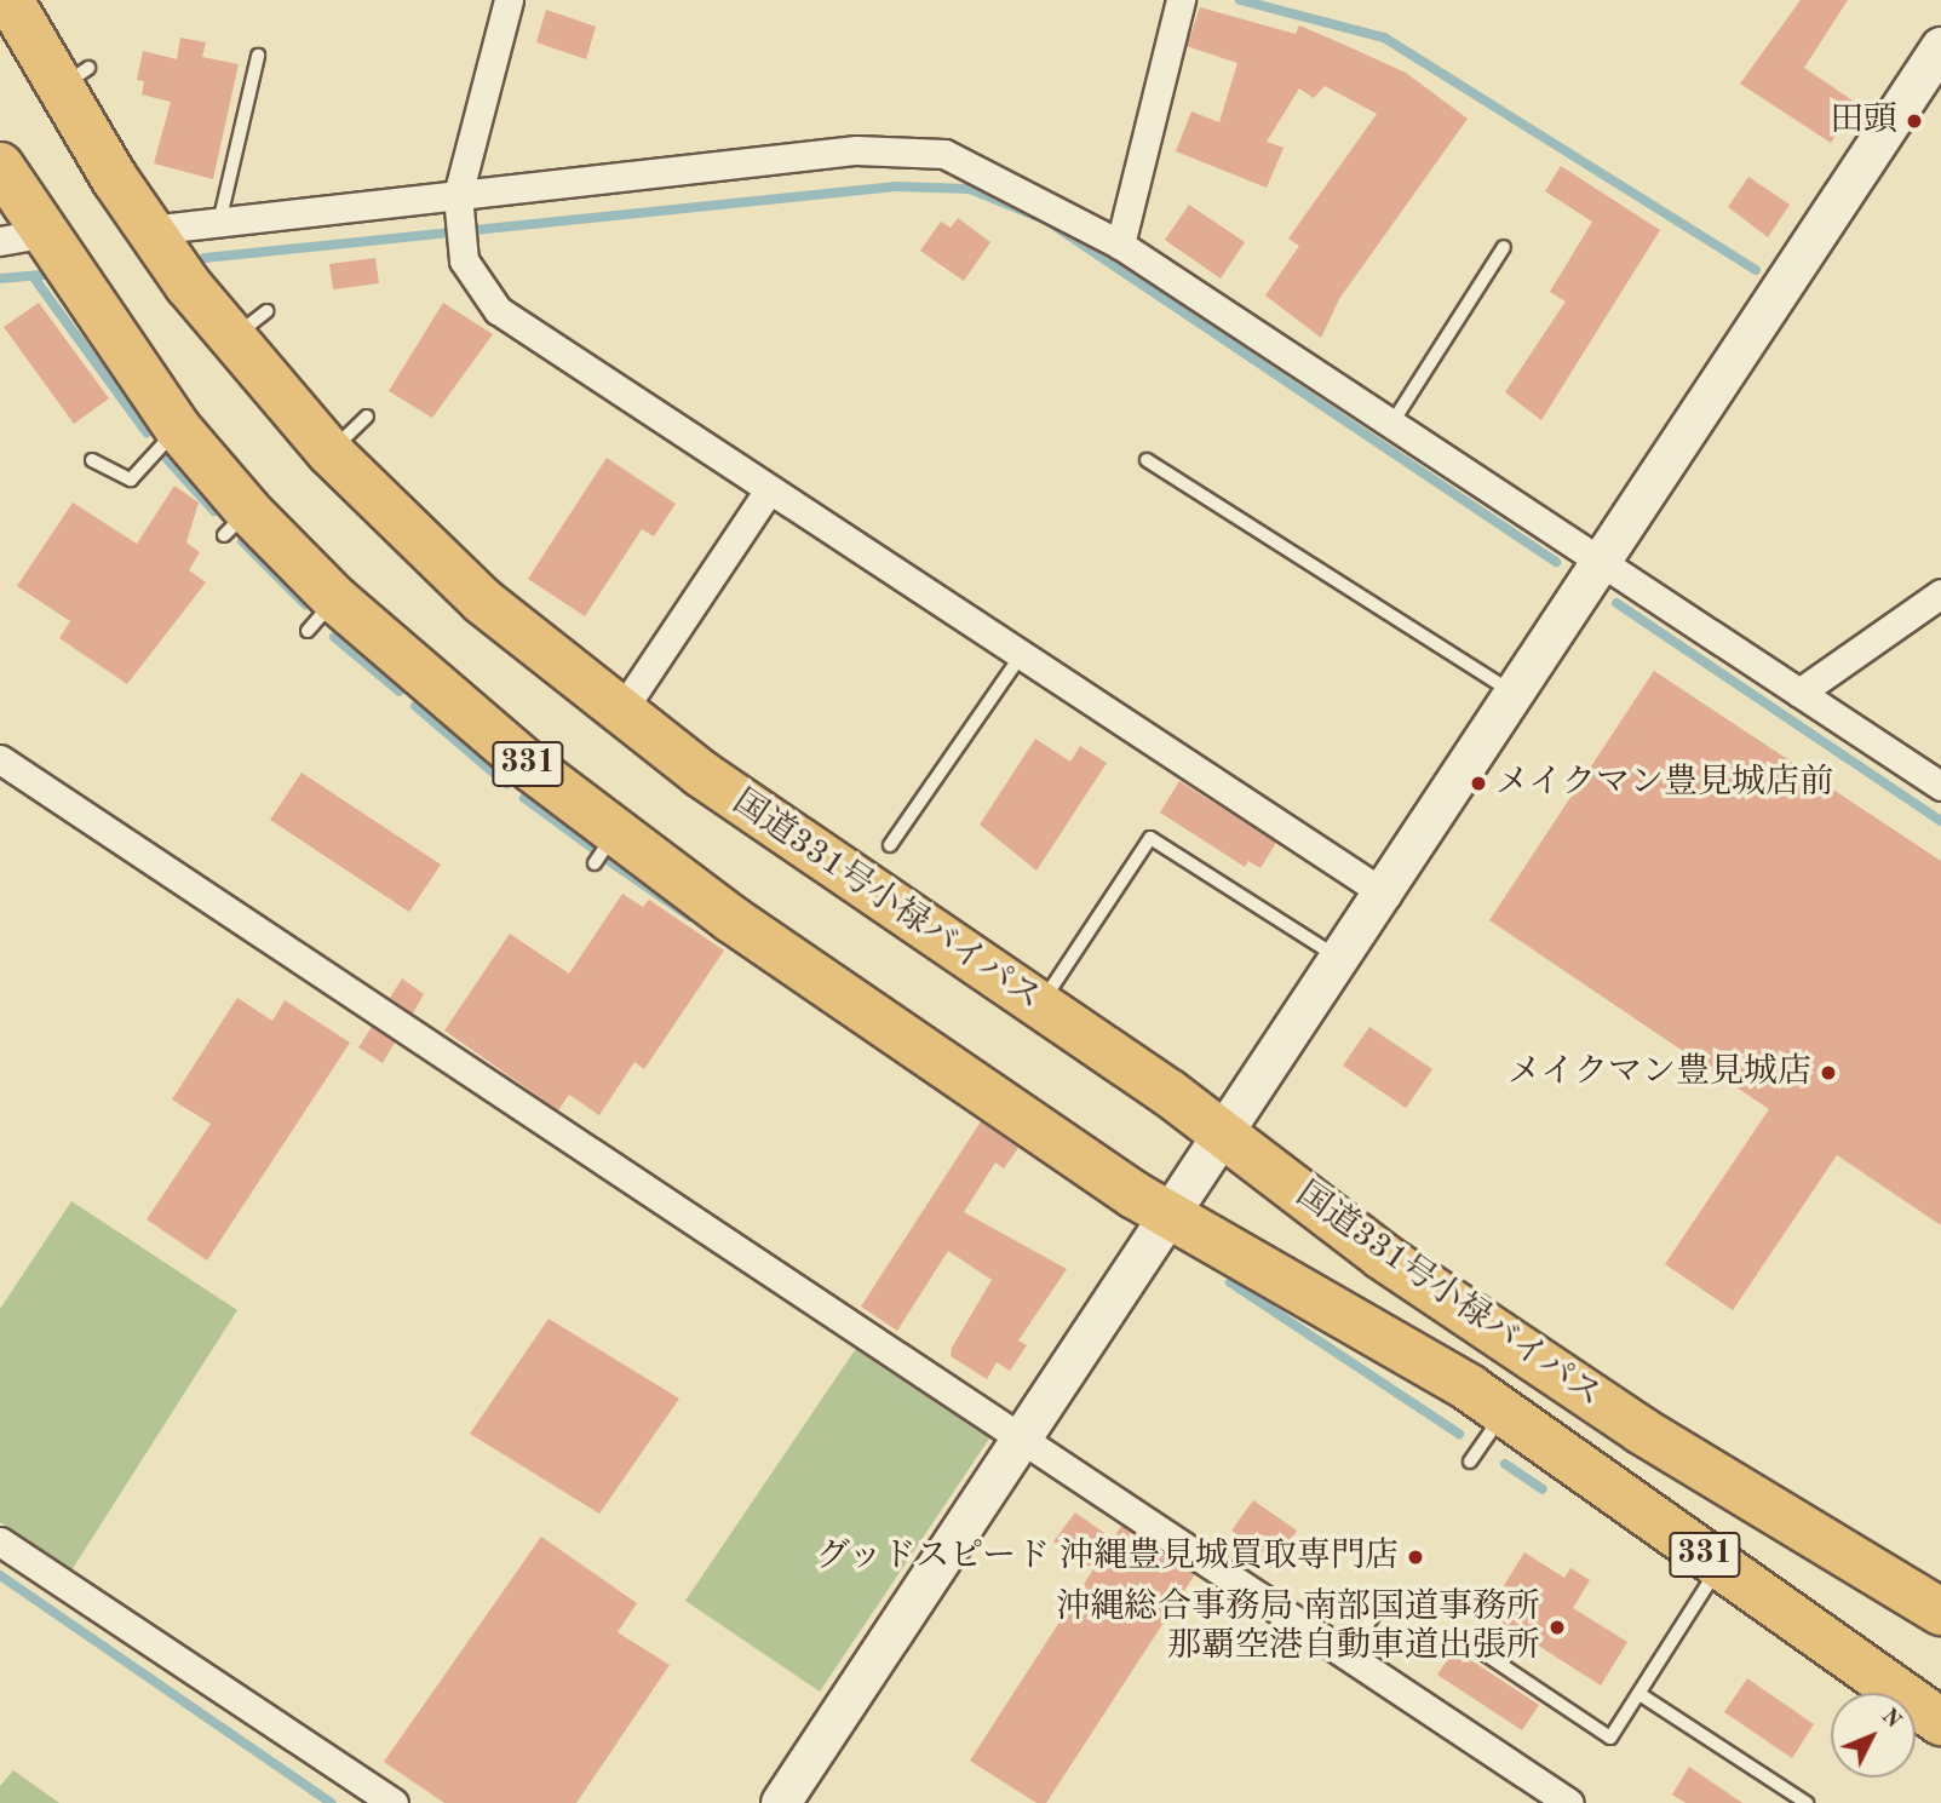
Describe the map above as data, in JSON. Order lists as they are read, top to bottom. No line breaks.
{"streets":{"highway":["331","国道331号小禄バイパス"]},"places":["田頭","メイクマン豊見城店前","メイクマン豊見城店","グッドスピード 沖縄豊見城買取専門店","沖縄総合事務局 南部国道事務所 那覇空港自動車道出張所"],"north":"top right"}
